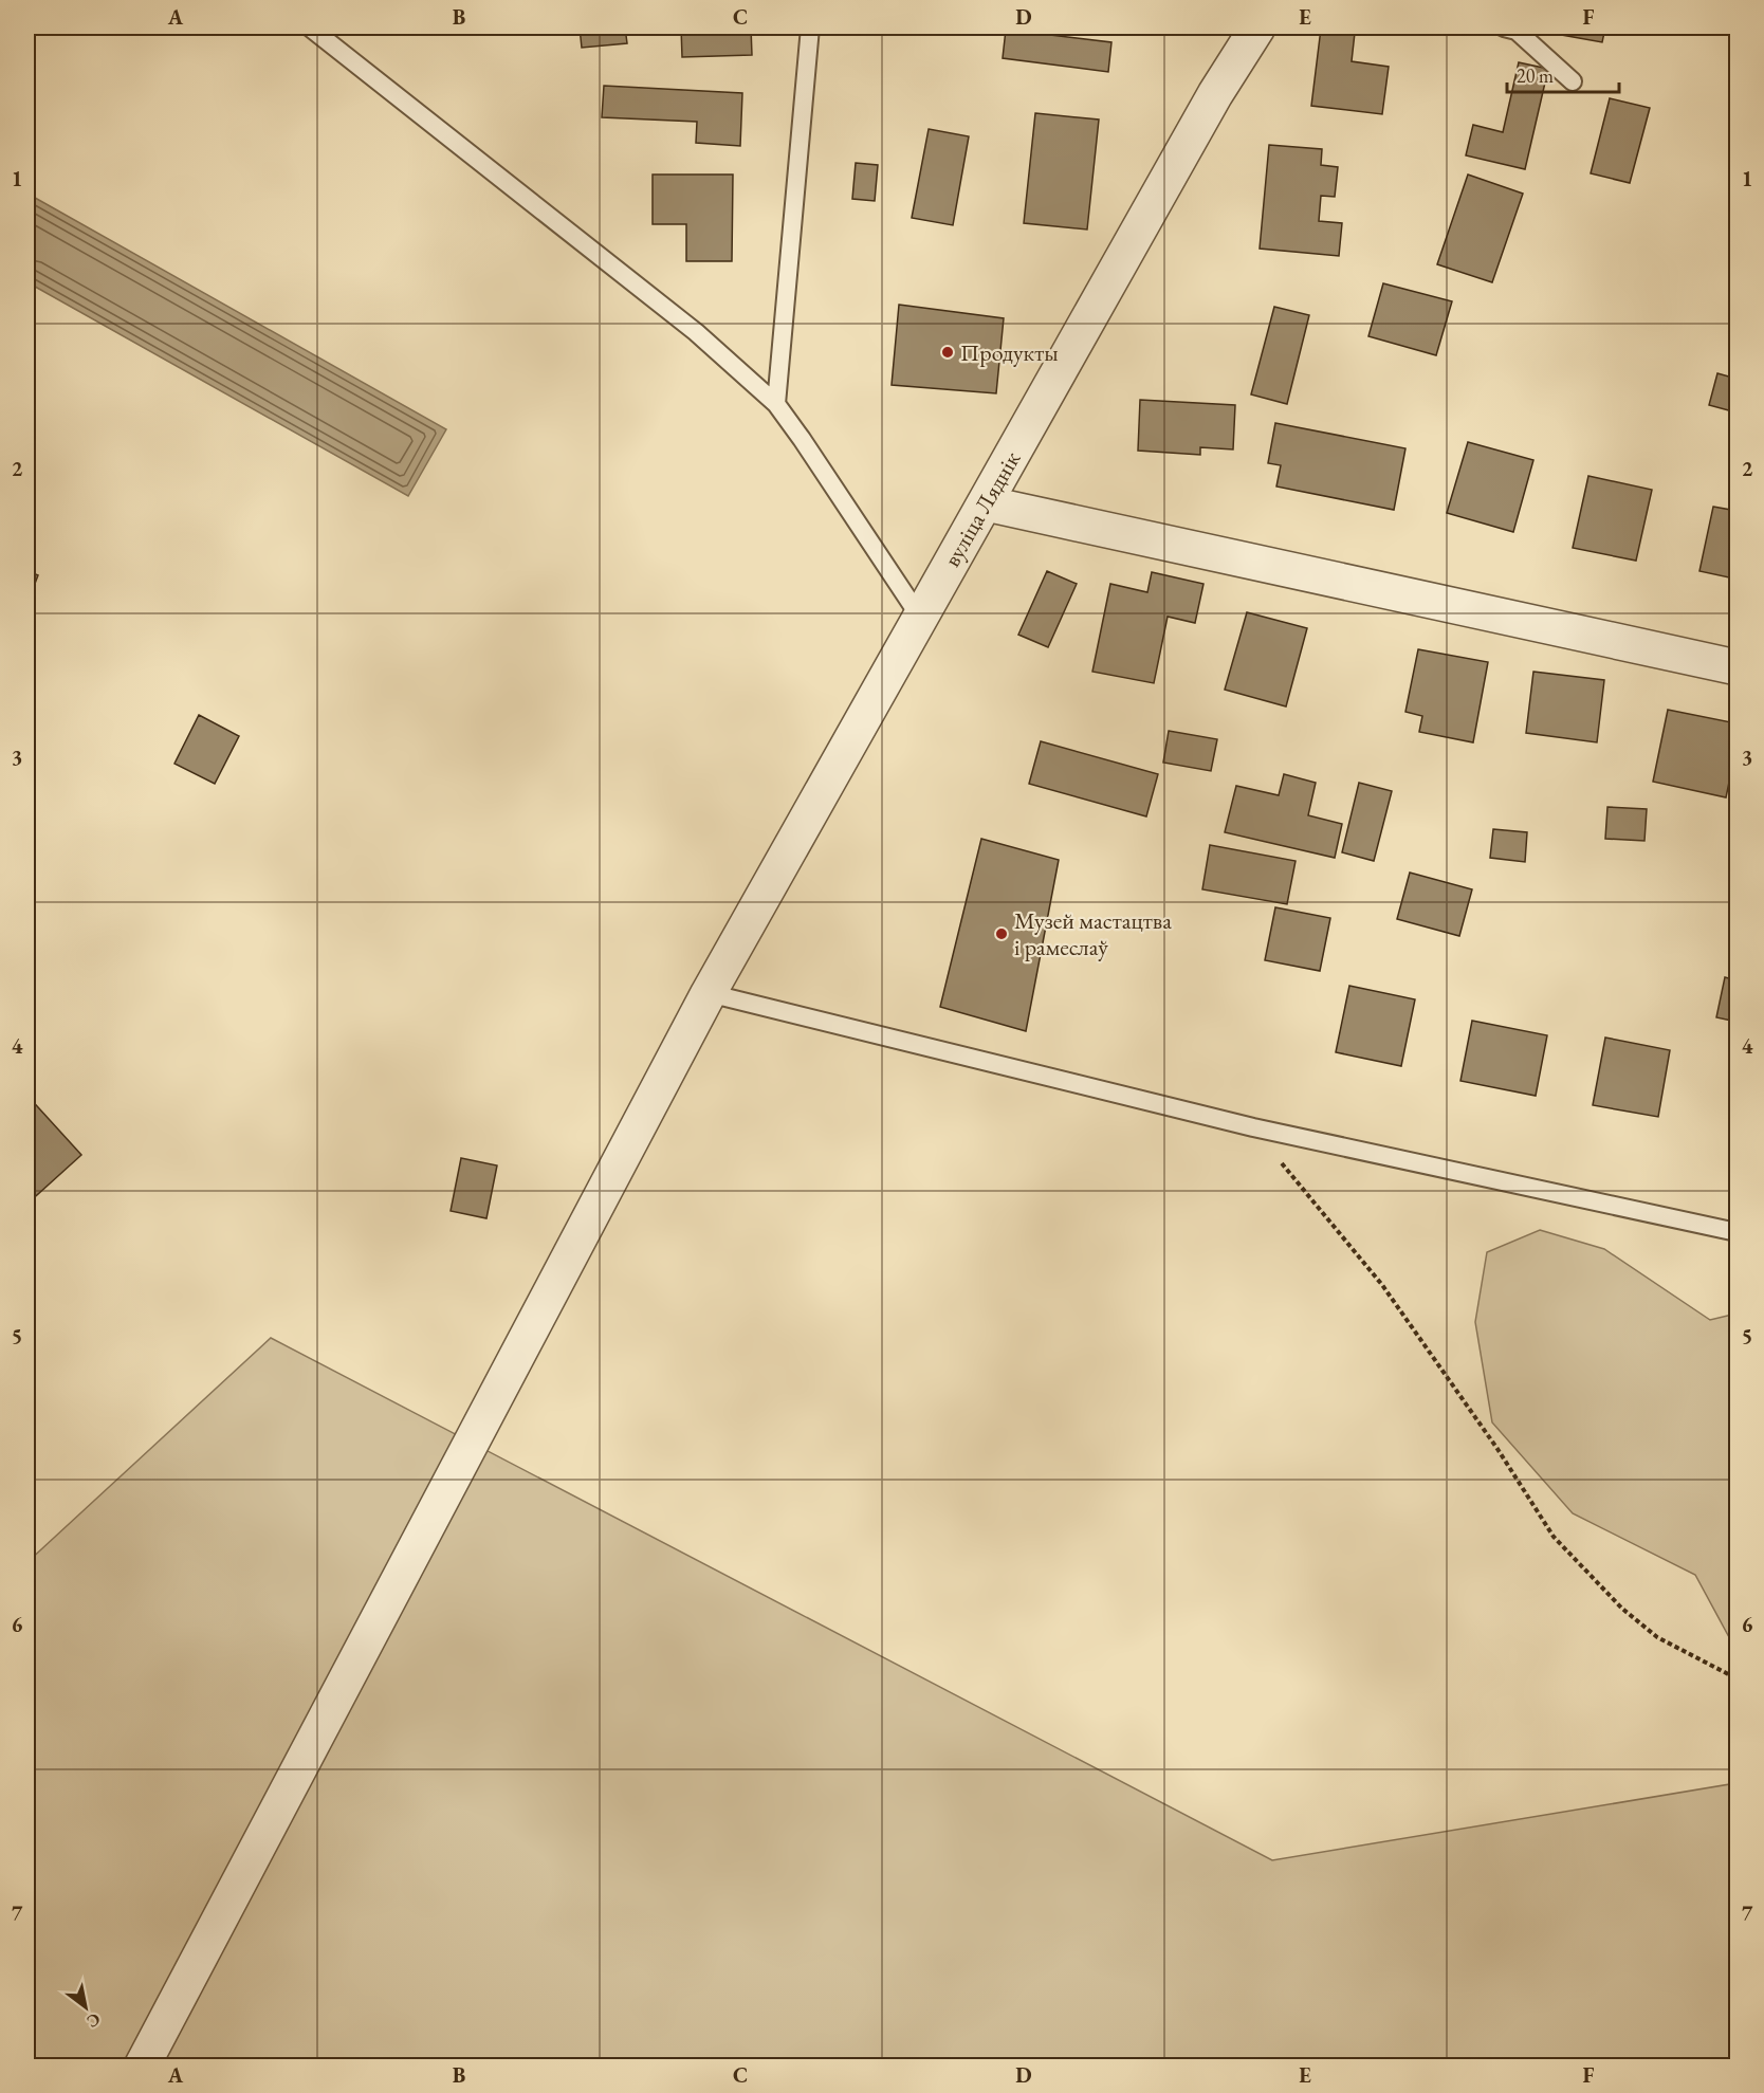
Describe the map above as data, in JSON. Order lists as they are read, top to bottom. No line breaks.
{"streets":{"street":["вуліца Ляднік"]},"places":["Продукты","Музей мастацтва і рамеслаў"],"scale_bar":"20 m","north":"bottom right","grid":{"columns":["A","B","C","D","E","F"],"rows":["1","2","3","4","5","6","7"]}}
